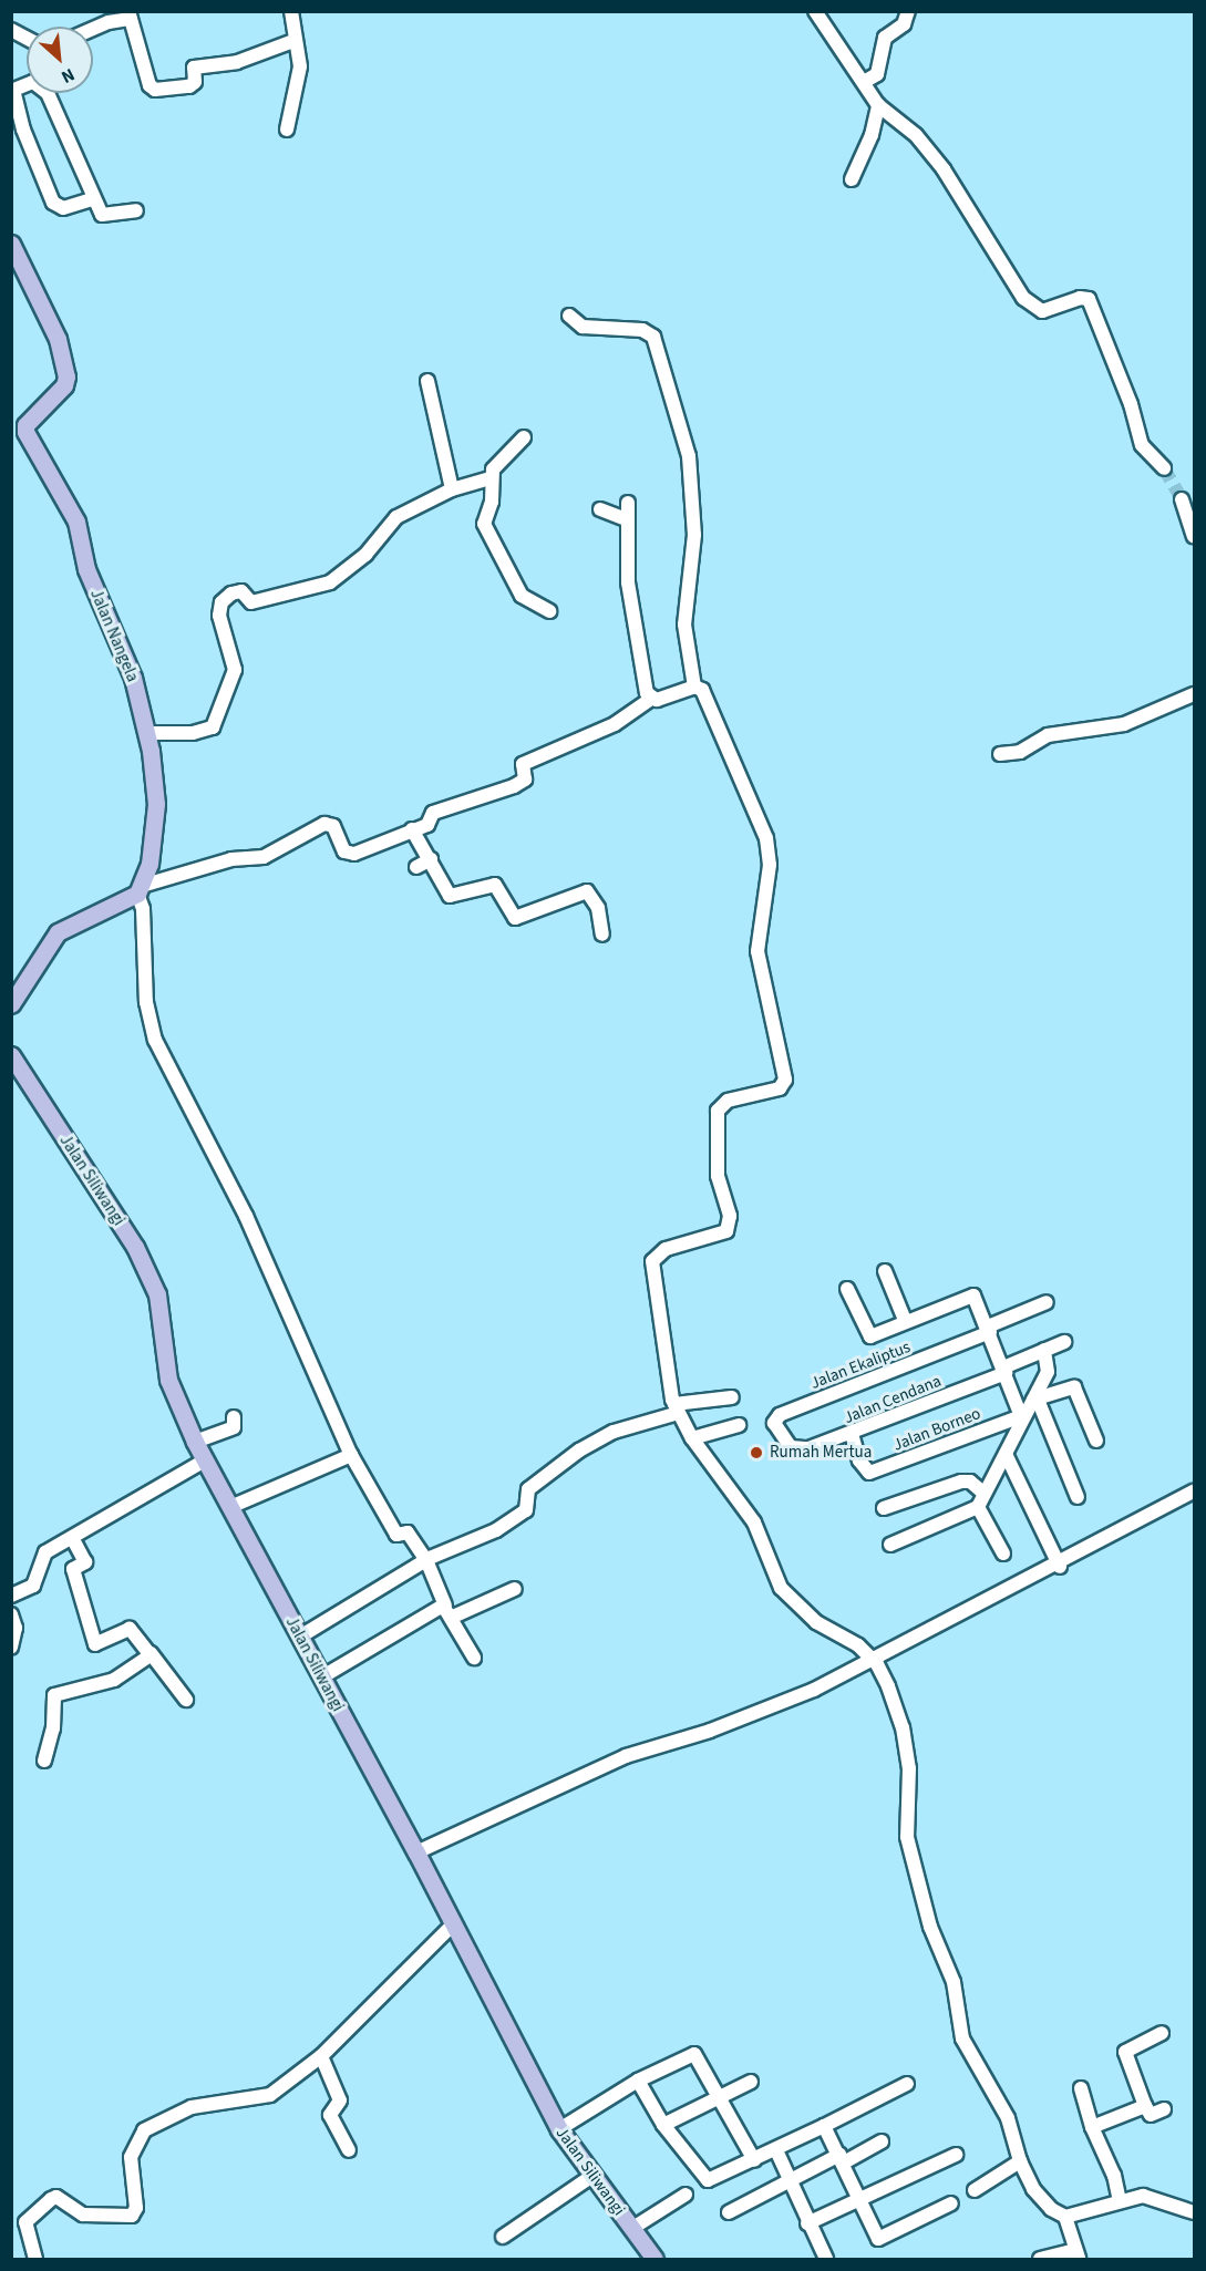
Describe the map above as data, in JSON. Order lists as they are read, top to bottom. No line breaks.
{"streets":{"main road":["Jalan Nangela","Jalan Siliwangi"],"street":["Jalan Ekaliptus","Jalan Cendana","Jalan Borneo"]},"crossings":[["Jalan Ekaliptus","Jalan Cendana"],["Jalan Cendana","Jalan Borneo"]],"places":["Rumah Mertua"],"north":"bottom right"}
